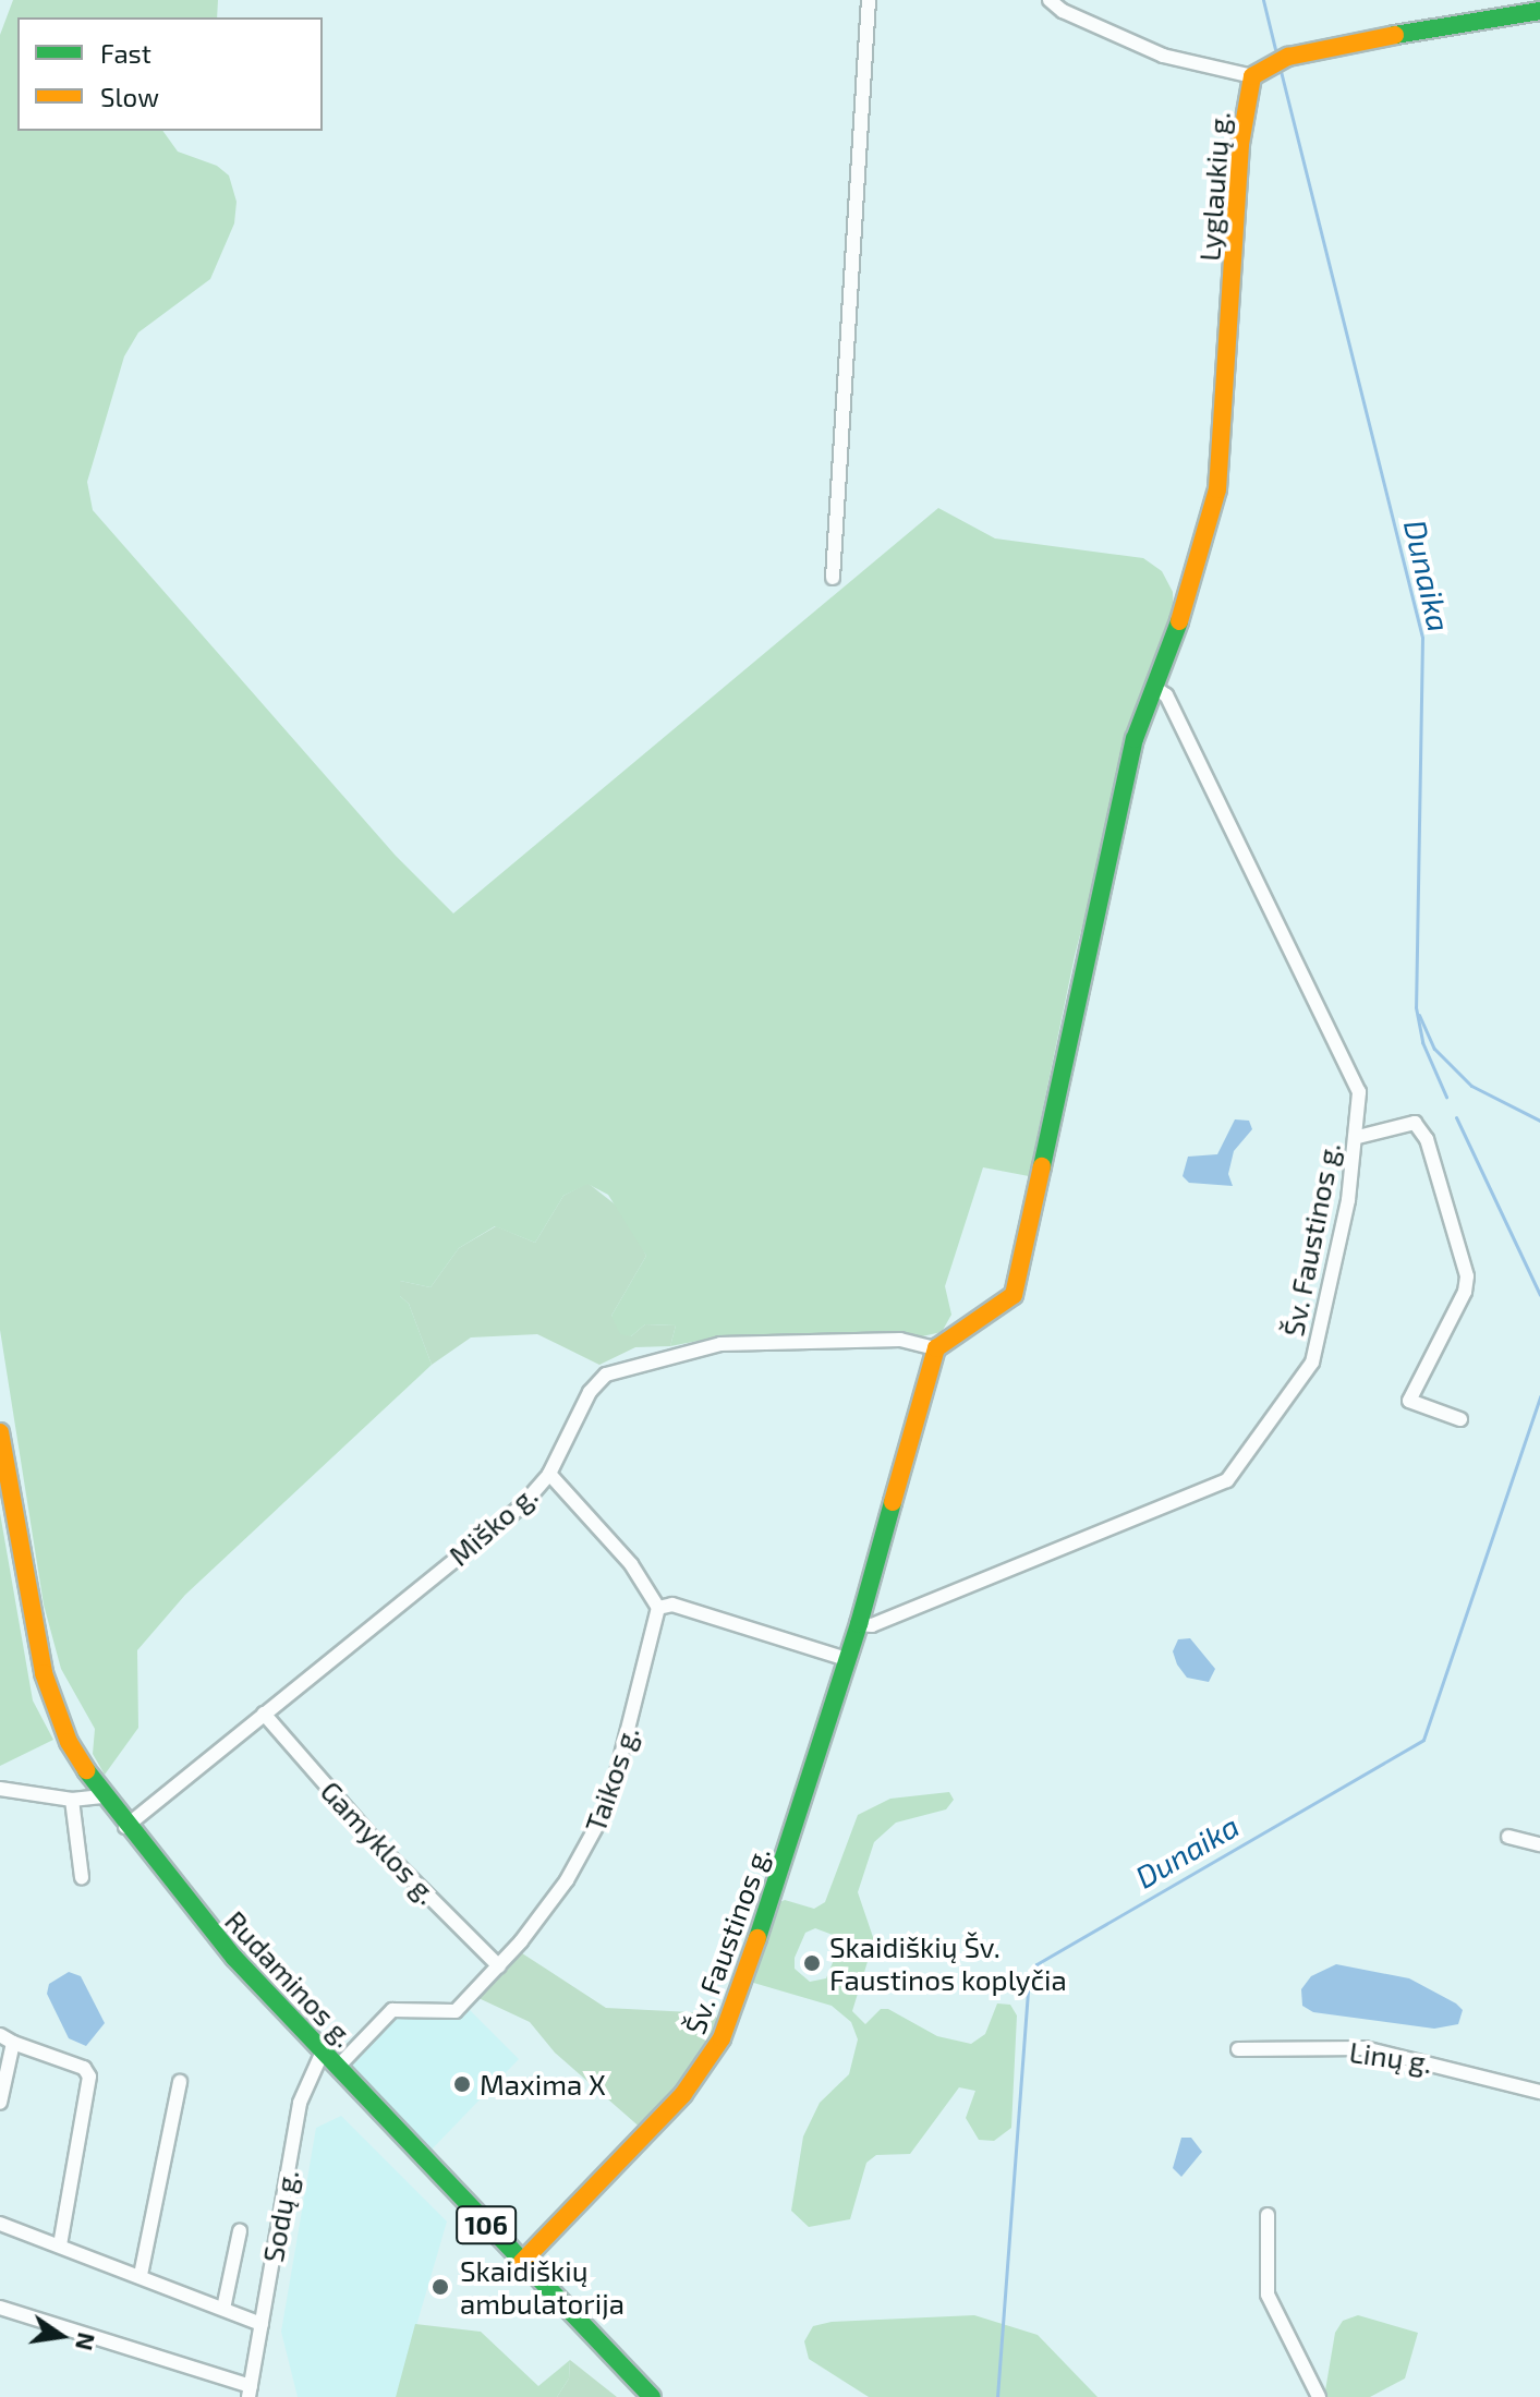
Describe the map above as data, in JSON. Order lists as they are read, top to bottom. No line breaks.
{"streets":{"street":["Lyglaukių g.","Šv. Faustinos g.","Miško g.","Taikos g.","Gamyklos g.","Rudaminos g.","Linų g.","Sodų g.","106"]},"crossings":[["Lyglaukių g.","Šv. Faustinos g."],["Šv. Faustinos g.","Miško g."],["Šv. Faustinos g.","Rudaminos g."],["Miško g.","Gamyklos g."],["Miško g.","Rudaminos g."],["Taikos g.","Gamyklos g."],["Taikos g.","Rudaminos g."],["Rudaminos g.","Sodų g."]],"water":["Dunaika"],"places":["Skaidiškių Šv. Faustinos koplyčia","Maxima X","Skaidiškių ambulatorija"],"legend":["Fast","Slow"],"north":"right"}
